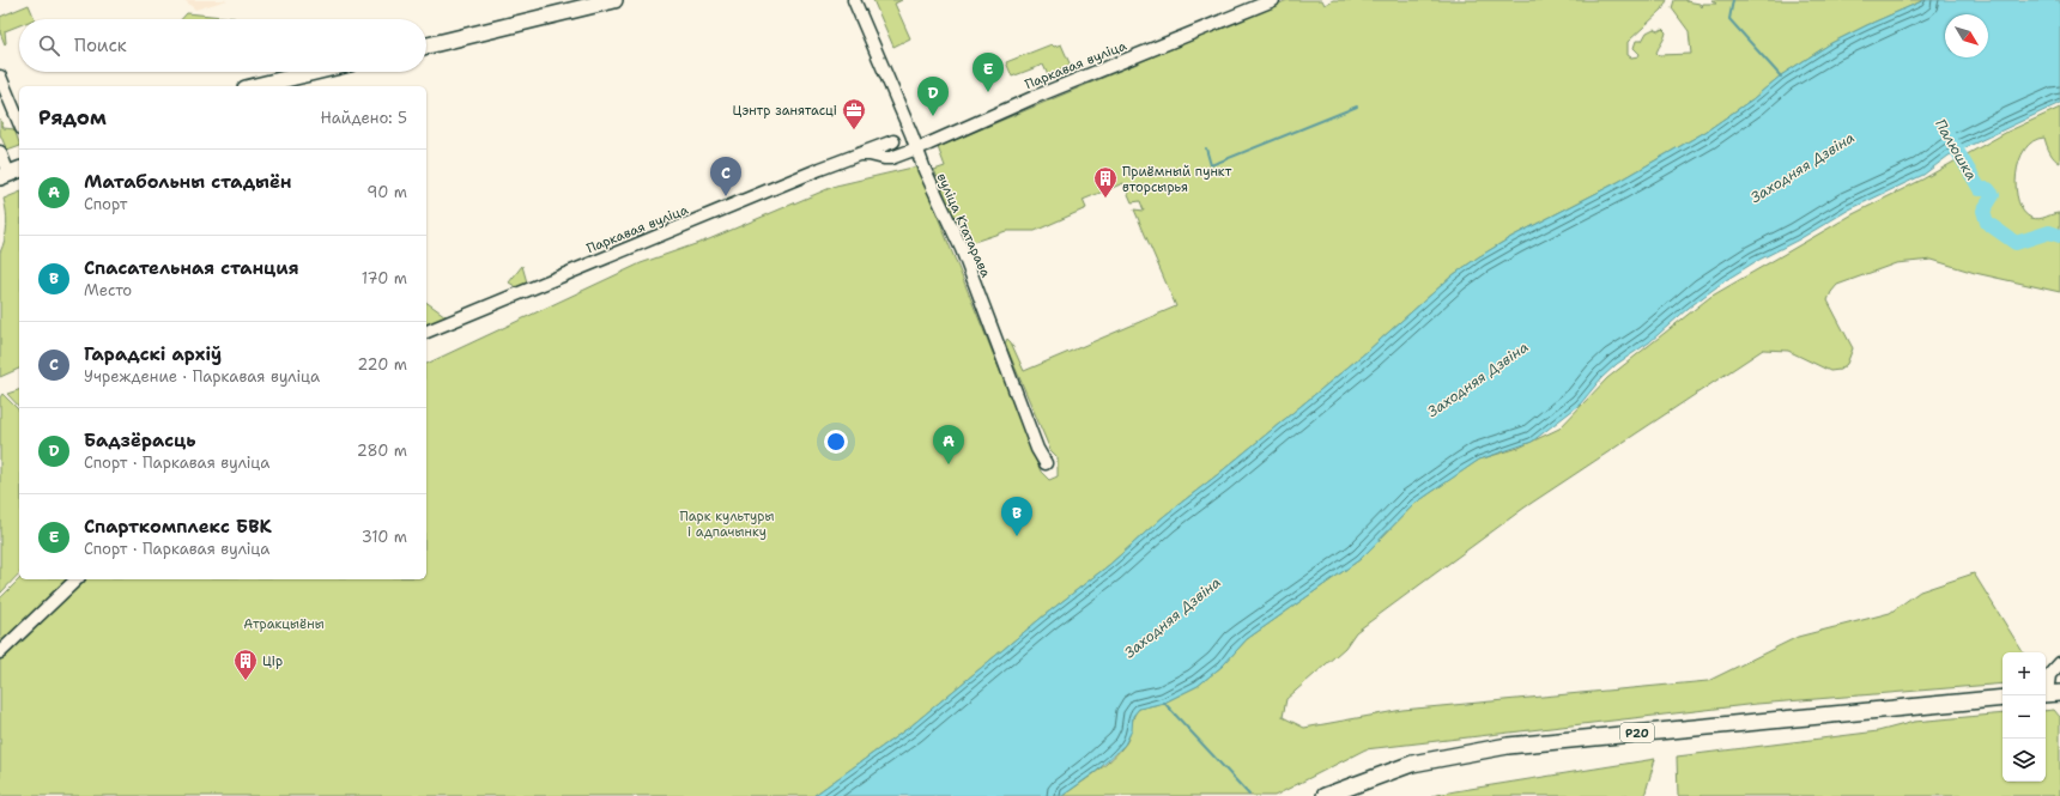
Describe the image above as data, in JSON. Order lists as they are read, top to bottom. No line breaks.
{"streets":{"main road":["Р20"],"street":["Паркавая вуліца","вуліца Ктатарава"]},"crossings":[["Паркавая вуліца","вуліца Ктатарава"]],"water":["Палюшка","Заходняя Дзвіна"],"parks":["Парк культуры і адпачынку","Атракцыёны"],"places":{"office":["Цэнтр занятасці"],"building":["Приёмный пункт вторсырья","Цір"]},"north":"bottom right","page":{"search":"Поиск","pins":["E","D","C","A","B"],"heading":["Рядом","Найдено: 5"],"list":[{"mark":"A","name":"Матабольны стадыён","note":"Спорт","value":"90 m"},{"mark":"B","name":"Спасательная станция","note":"Место","value":"170 m"},{"mark":"C","name":"Гарадскі архіў","note":"Учреждение · Паркавая вуліца","value":"220 m"},{"mark":"D","name":"Бадзёрасць","note":"Спорт · Паркавая вуліца","value":"280 m"},{"mark":"E","name":"Спарткомплекс БВК","note":"Спорт · Паркавая вуліца","value":"310 m"}],"map_buttons":["+","−"]}}
